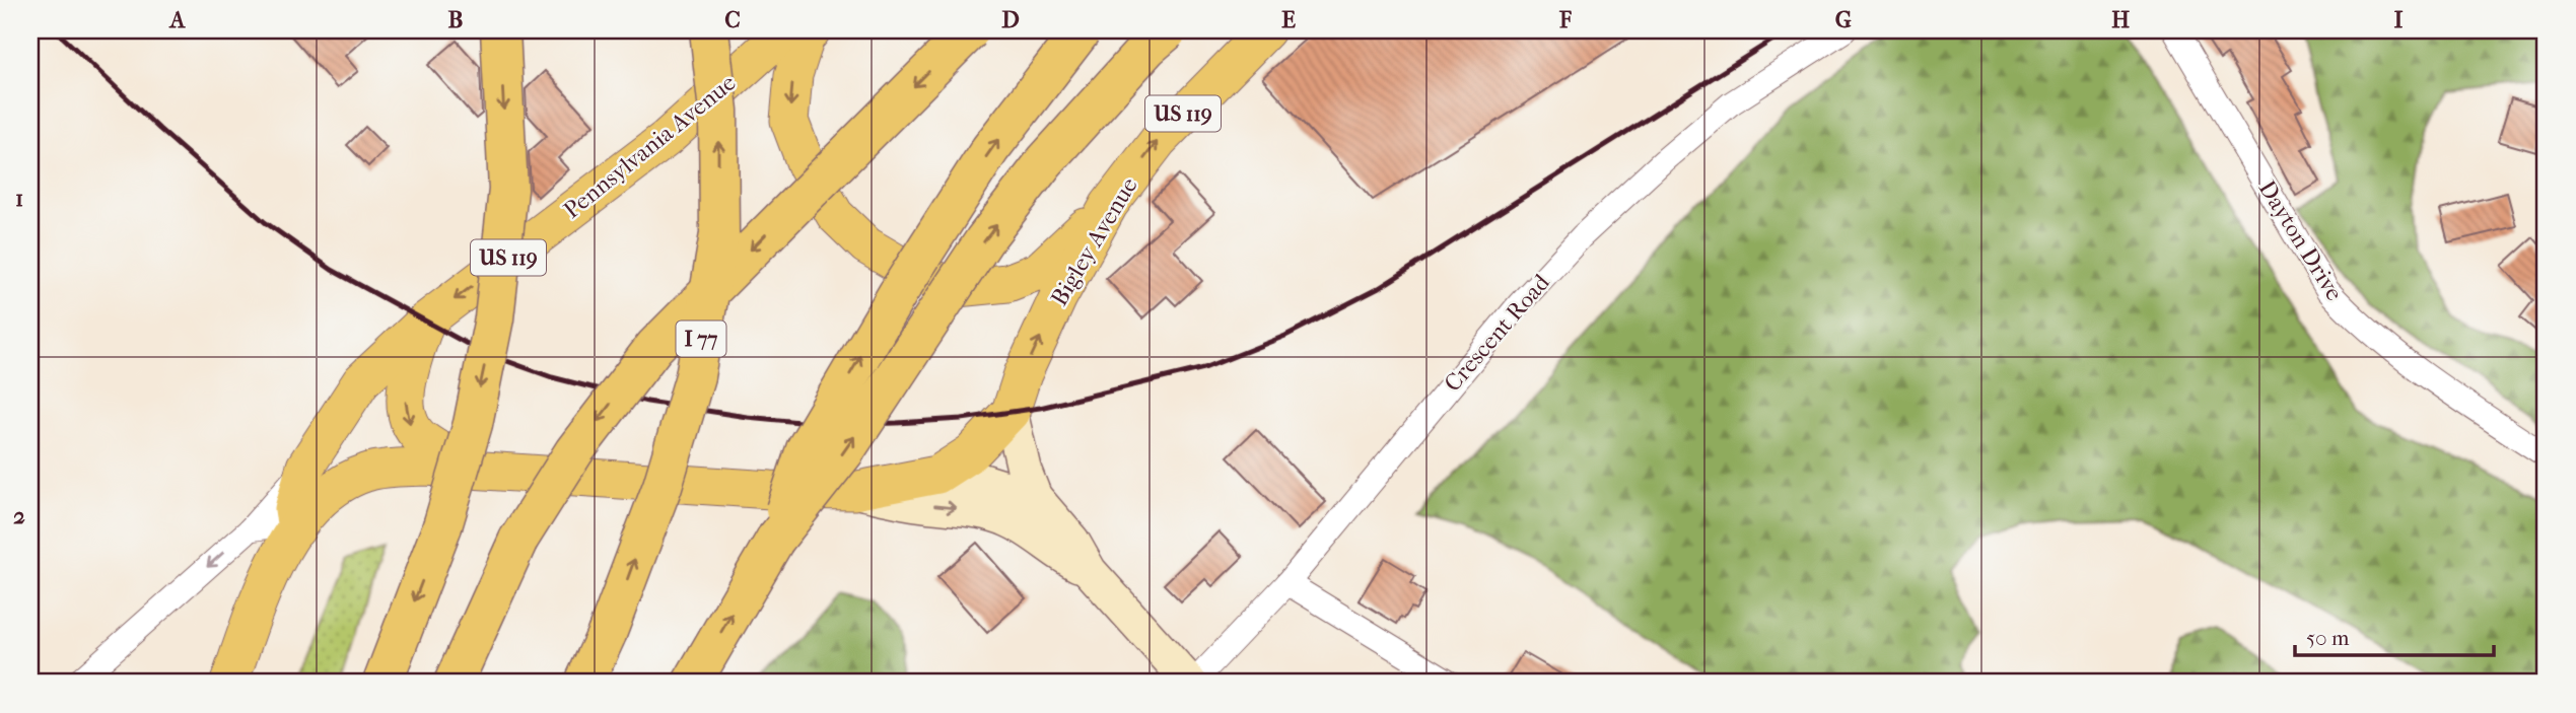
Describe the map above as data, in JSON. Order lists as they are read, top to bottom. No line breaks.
{"streets":{"highway":["I 77"],"main road":["US 119","Pennsylvania Avenue","Bigley Avenue"],"street":["Dayton Drive","Crescent Road"]},"crossings":[["US 119","Pennsylvania Avenue"],["US 119","Bigley Avenue"]],"one_way":["Pennsylvania Avenue","Bigley Avenue"],"scale_bar":"50 m","grid":{"columns":["A","B","C","D","E","F","G","H","I"],"rows":["1","2"]}}
